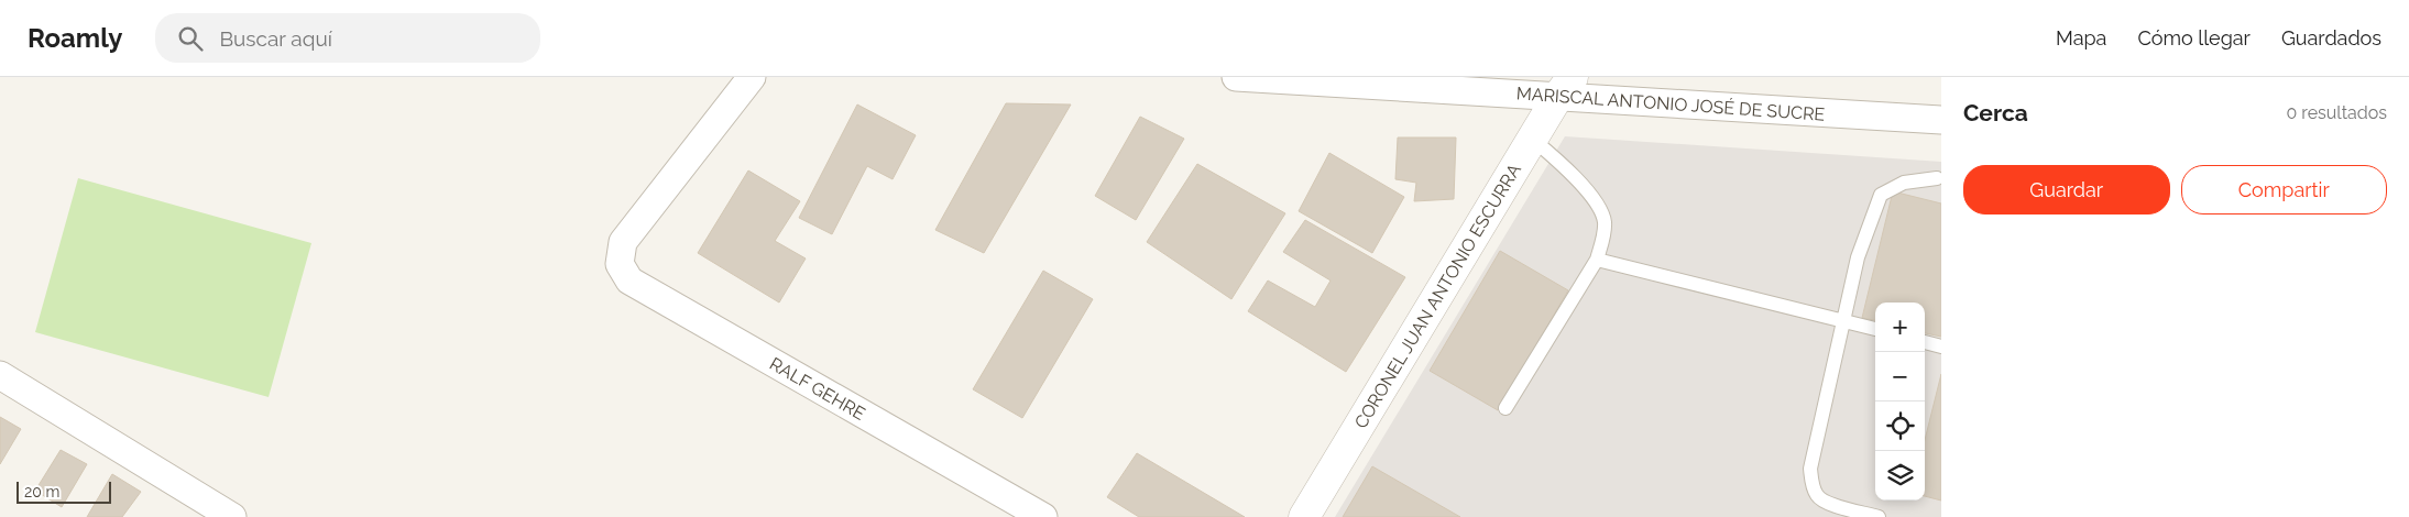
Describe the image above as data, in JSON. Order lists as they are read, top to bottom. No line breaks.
{"streets":{"street":["MARISCAL ANTONIO JOSÉ DE SUCRE","CORONEL JUAN ANTONIO ESCURRA","RALF GEHRE"]},"crossings":[["MARISCAL ANTONIO JOSÉ DE SUCRE","CORONEL JUAN ANTONIO ESCURRA"]],"scale_bar":"20 m","page":{"header":"Roamly","search":"Buscar aquí","nav":["Mapa","Cómo llegar","Guardados"],"heading":["Cerca","0 resultados"],"buttons":["Guardar","Compartir"],"map_buttons":["+","−"],"scale":"20 m"}}
